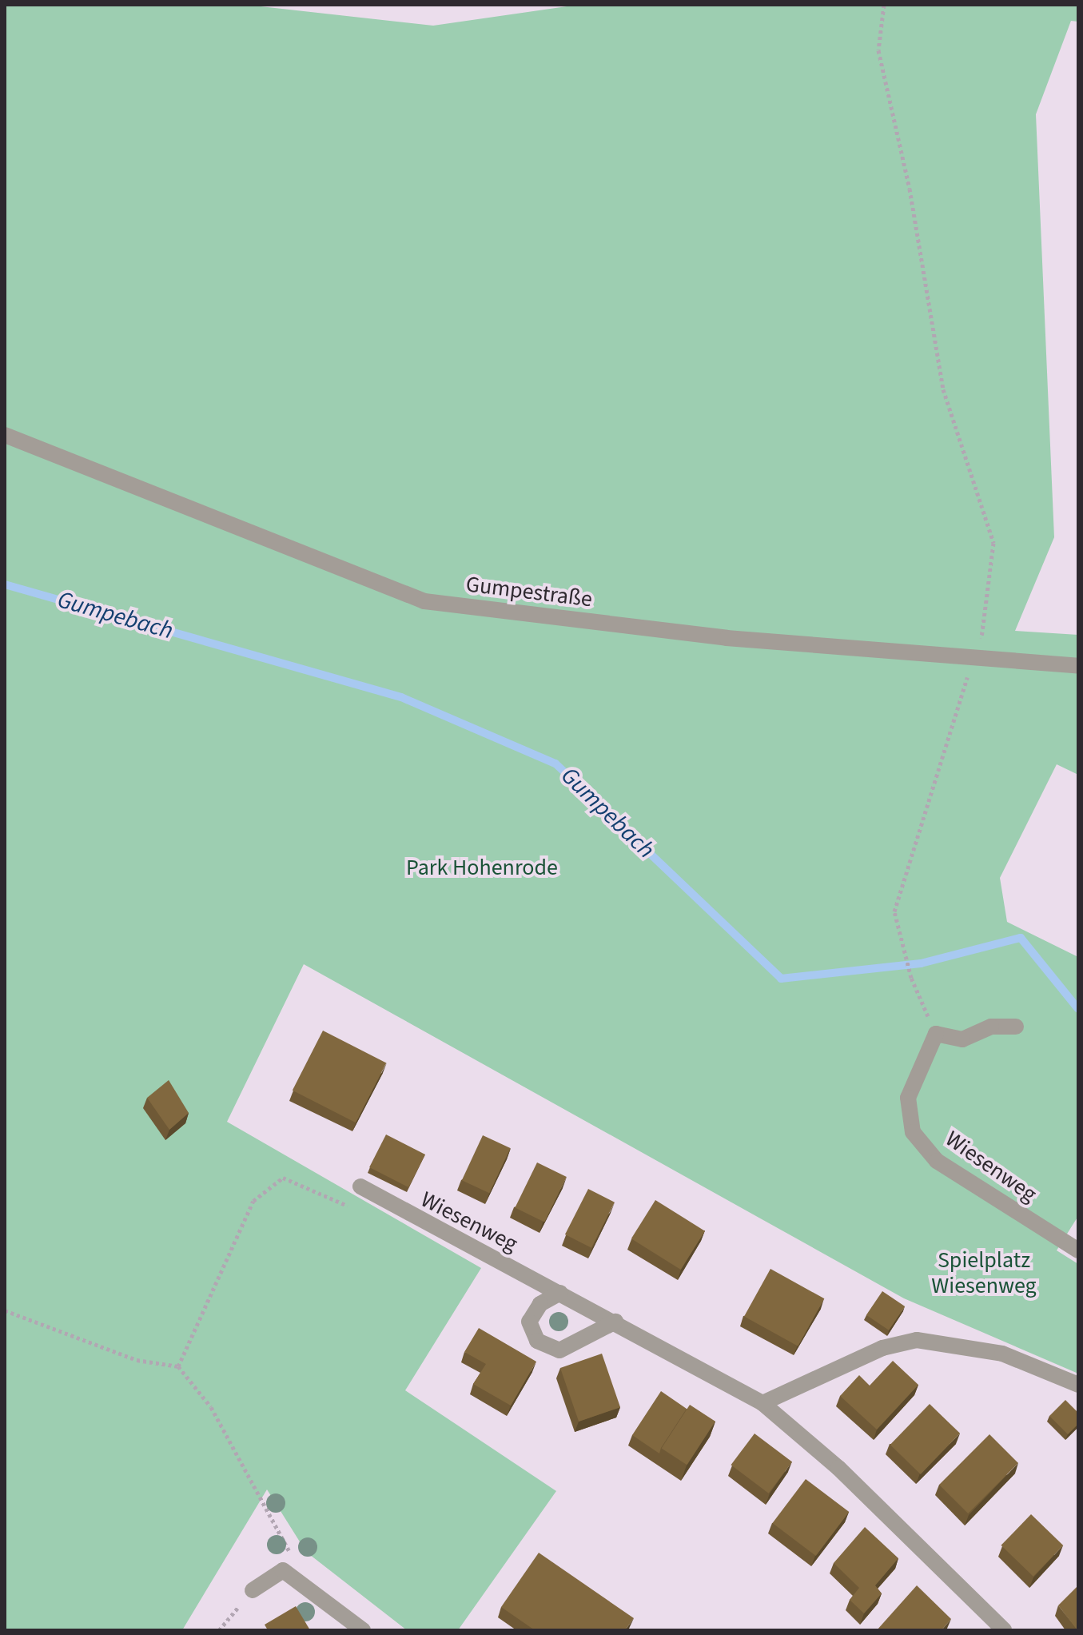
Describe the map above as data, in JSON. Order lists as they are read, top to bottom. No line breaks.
{"streets":{"street":["Gumpestraße","Wiesenweg"]},"water":["Gumpebach"],"parks":["Park Hohenrode","Spielplatz Wiesenweg"]}
